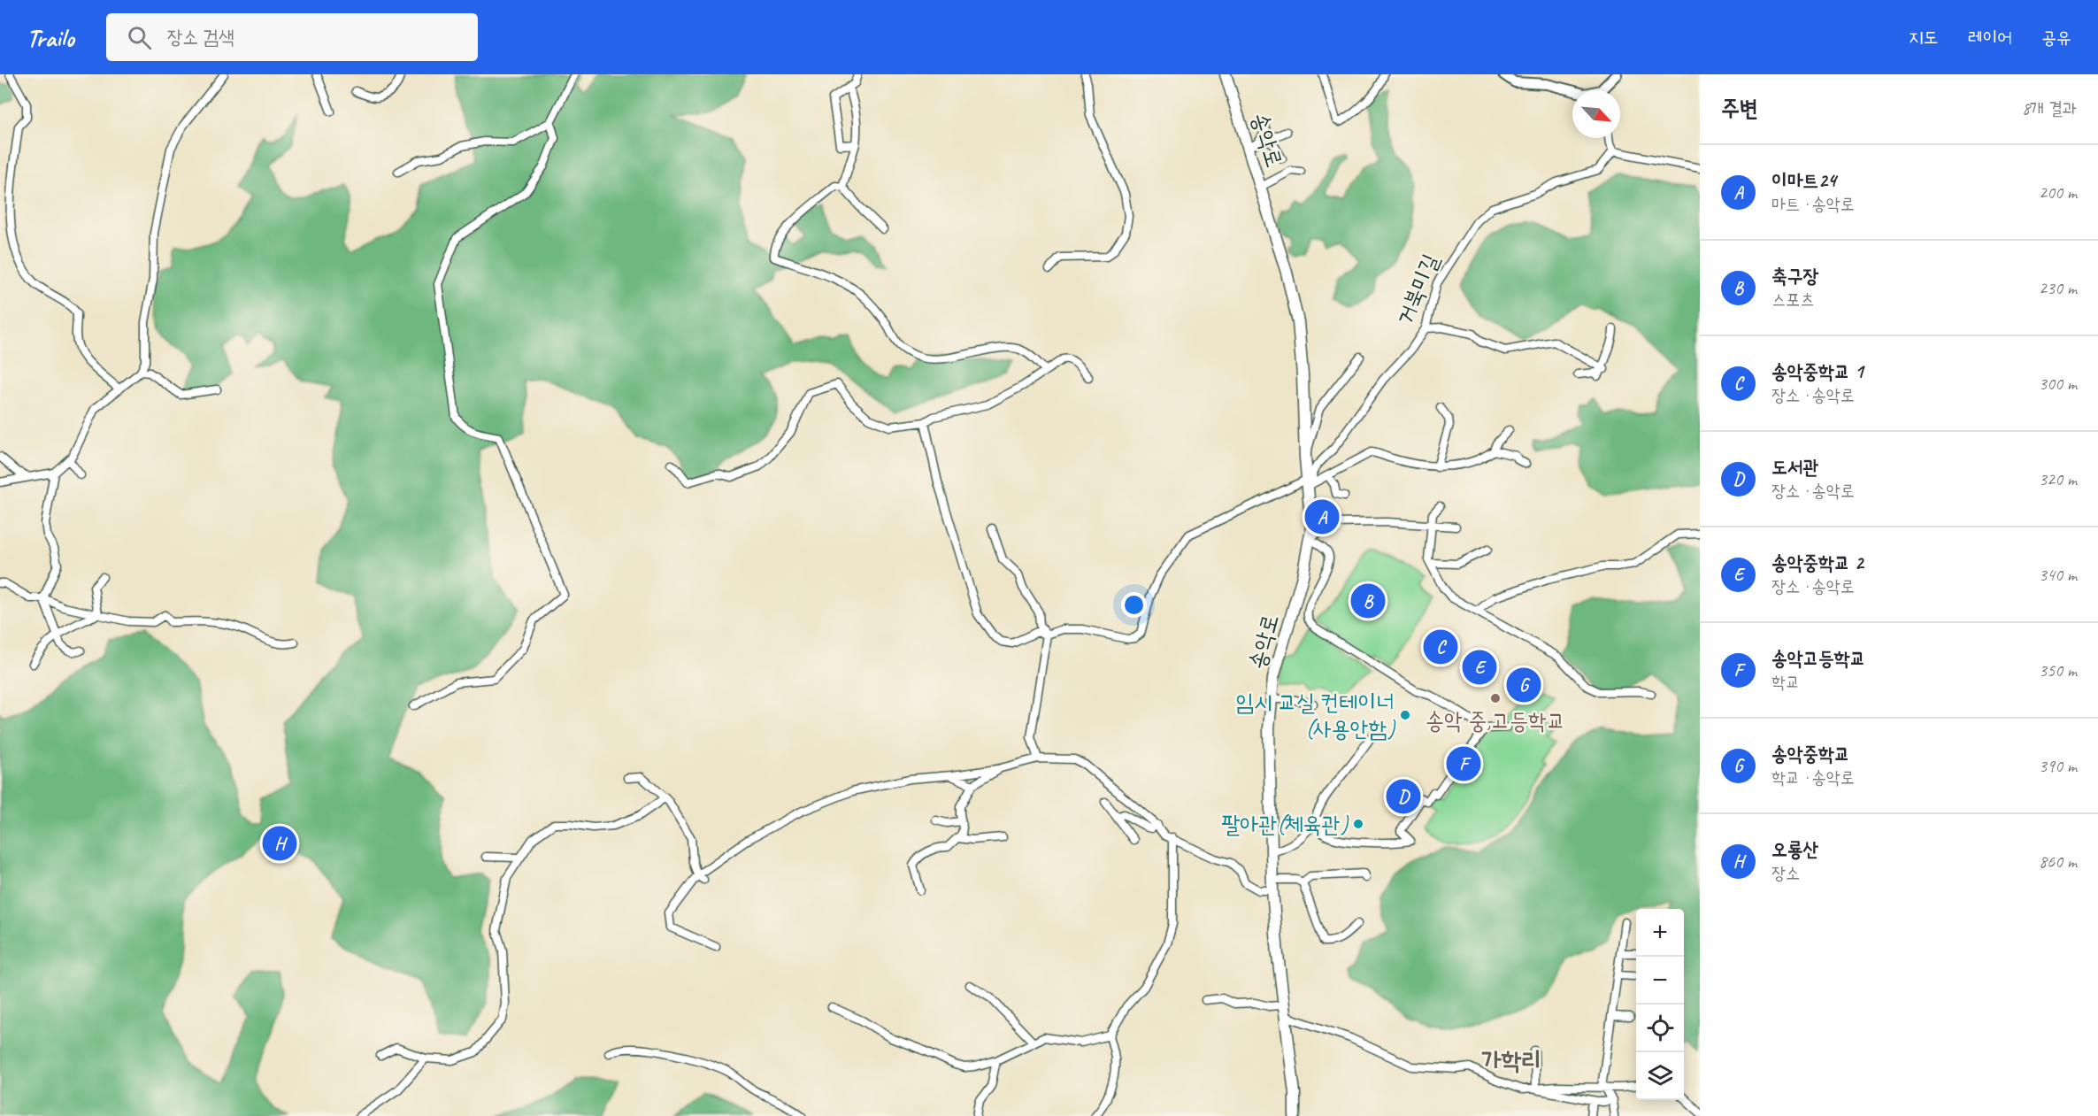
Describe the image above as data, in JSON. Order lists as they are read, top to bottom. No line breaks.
{"streets":{"main road":["송악로"],"street":["거북미길"]},"crossings":[["송악로","거북미길"]],"districts":["가학리"],"places":["송악 중,고등학교","임시 교실 컨테이너 (사용안함)","팔아관(체육관)"],"north":"bottom right","page":{"header":"Trailo","search":"장소 검색","nav":["지도","레이어","공유"],"heading":["주변","8개 결과"],"list":[{"mark":"A","name":"이마트24","note":"마트 · 송악로","value":"200 m"},{"mark":"B","name":"축구장","note":"스포츠","value":"230 m"},{"mark":"C","name":"송악중학교 1","note":"장소 · 송악로","value":"300 m"},{"mark":"D","name":"도서관","note":"장소 · 송악로","value":"320 m"},{"mark":"E","name":"송악중학교 2","note":"장소 · 송악로","value":"340 m"},{"mark":"F","name":"송악고등학교","note":"학교","value":"350 m"},{"mark":"G","name":"송악중학교","note":"학교 · 송악로","value":"390 m"},{"mark":"H","name":"오룡산","note":"장소","value":"860 m"}],"pins":["A","B","C","E","G","F","D","H"],"map_buttons":["+","−"]}}
